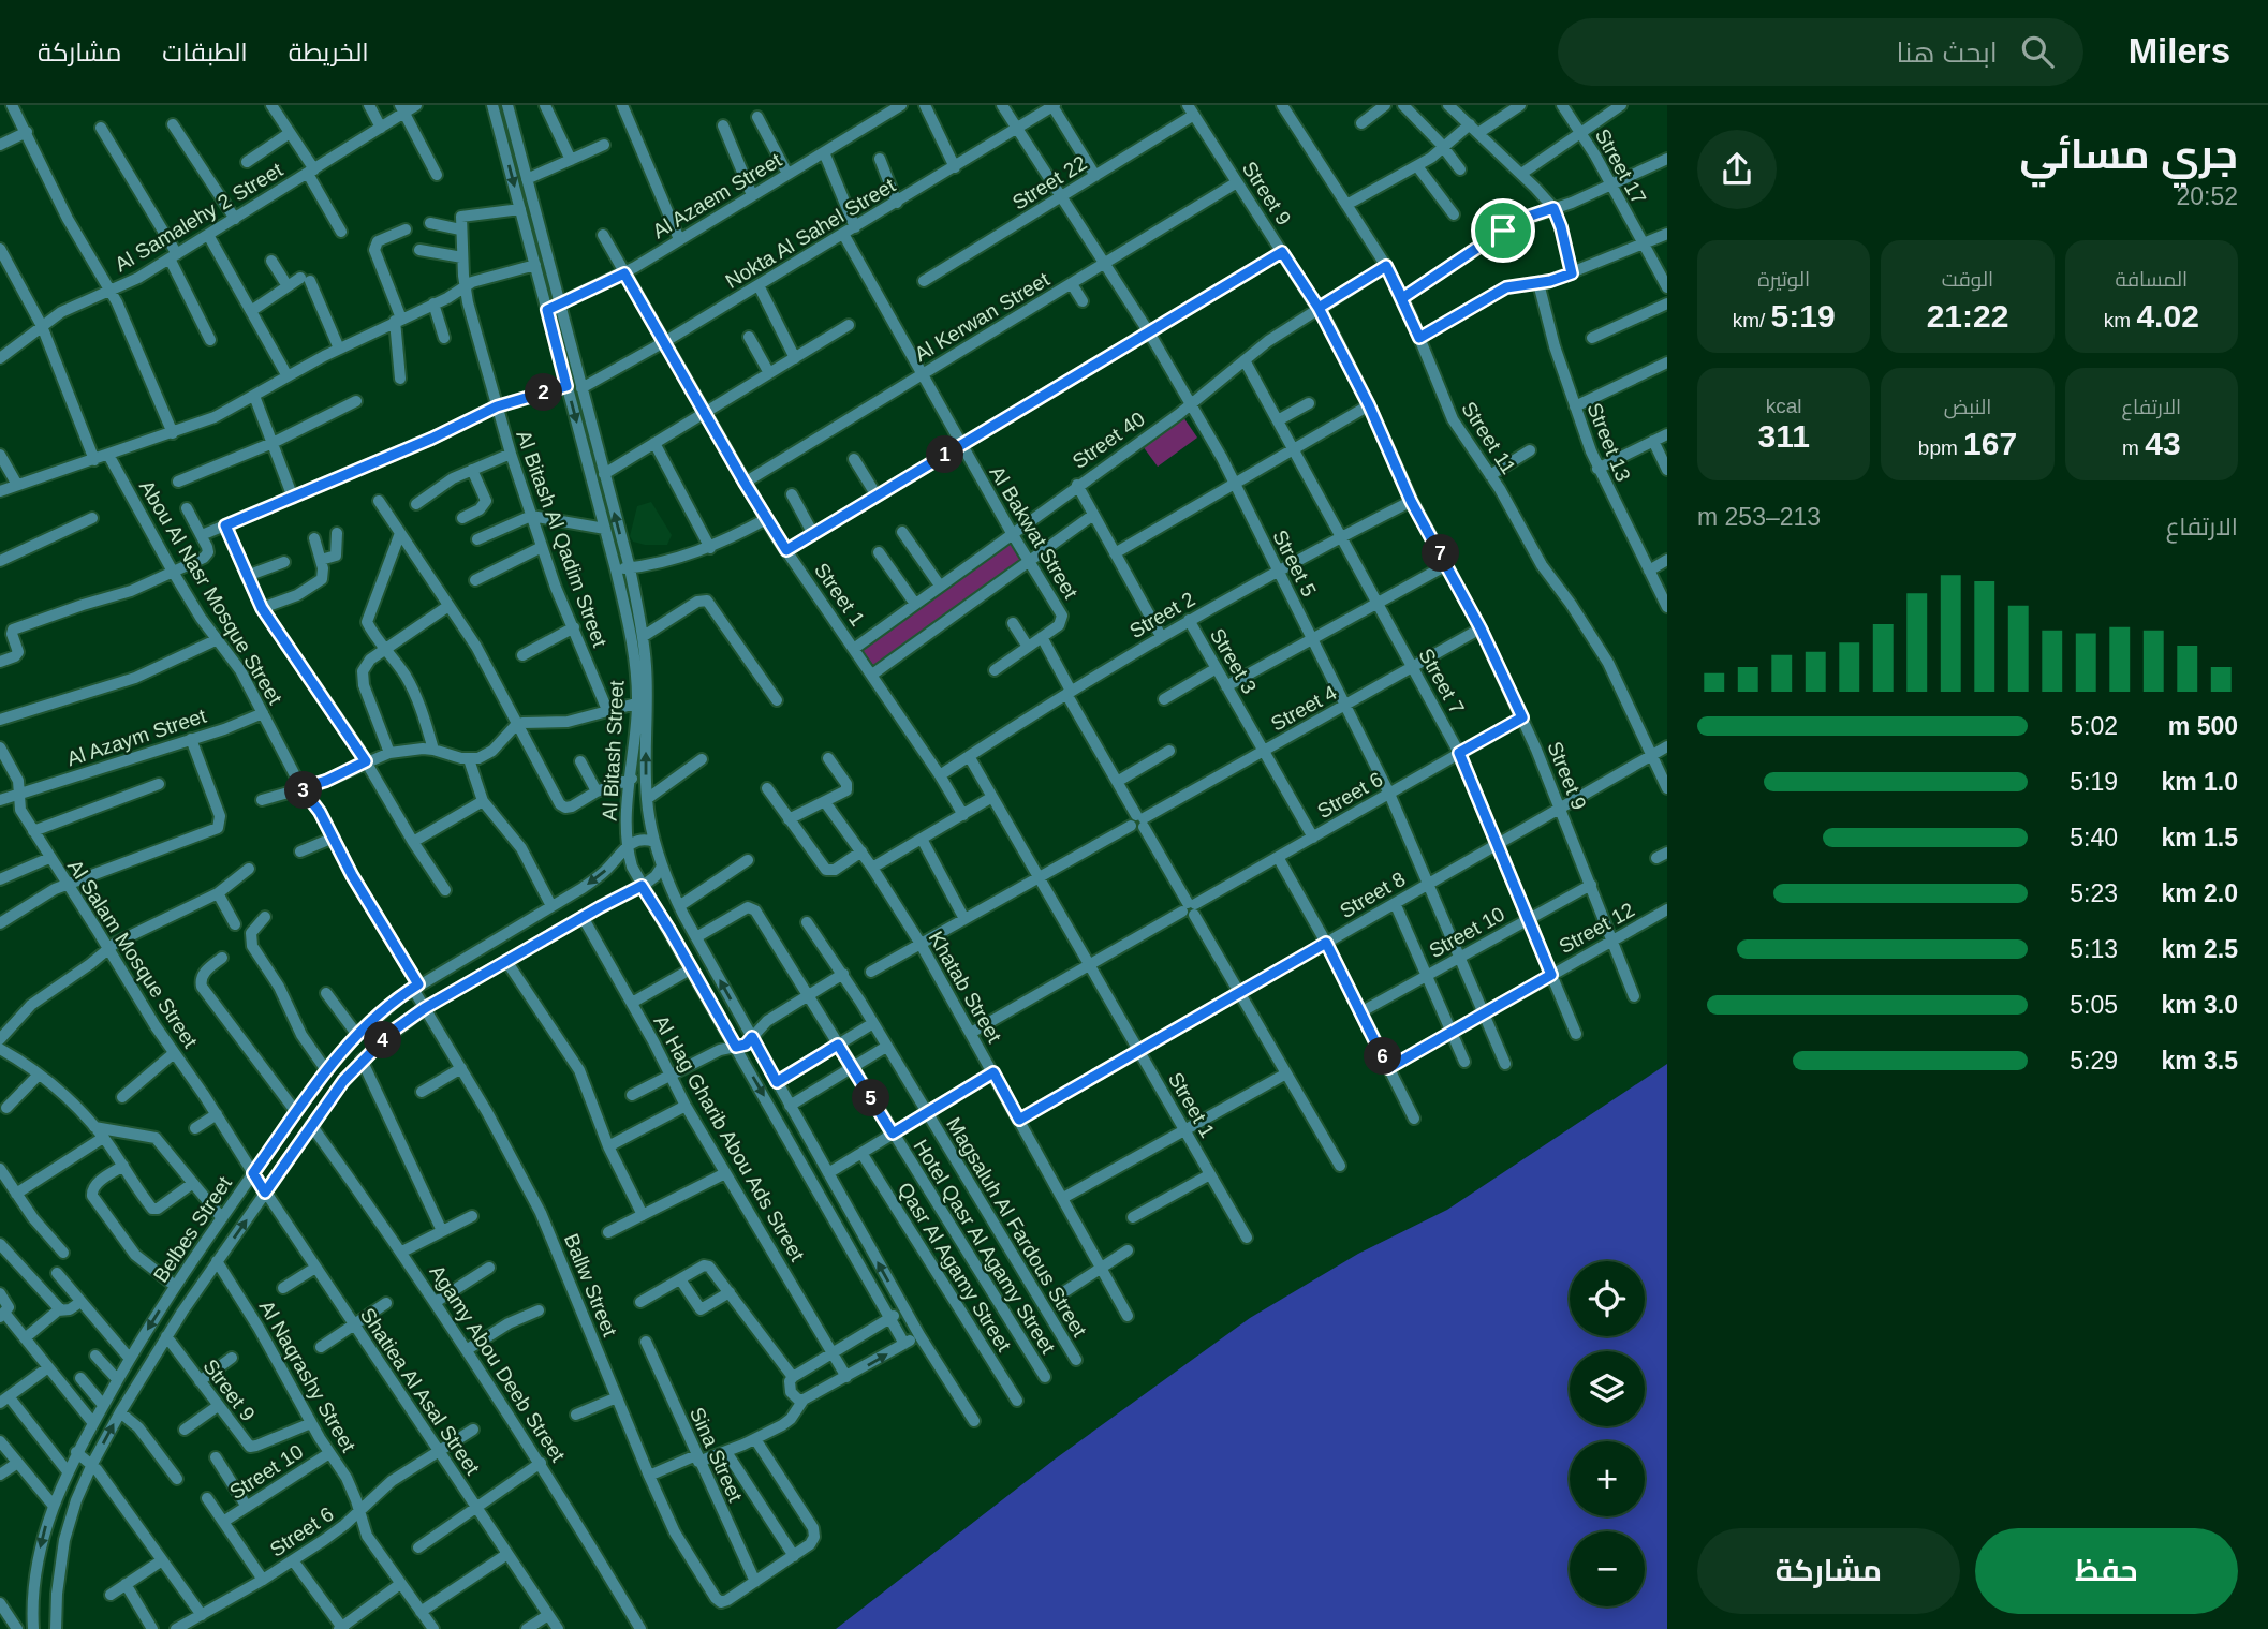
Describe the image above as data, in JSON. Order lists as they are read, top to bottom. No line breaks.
{"streets":{"street":["Street 17","Street 22","Street 9","Al Azaem Street","Al Samalehy 2 Street","Nokta Al Sahel Street","Al Kerwan Street","Street 11","Street 40","Street 13","Al Bakwat Street","Al Bitash Al Qadim Street","Street 5","Abou Al Nasr Mosque Street","Street 1","Street 2","Street 3","Street 7","Street 4","Al Azaym Street","Al Bitash Street","Street 6","Street 8","Street 12","Street 10","Al Salam Mosque Street","Khatab Street","Al Hag Gharib Abou Ads Street","Magsaluh Al Fardous Street","Belbes Street","Hotel Qasr Al Agamy Street","Qasr Al Agamy Street","Ballw Street","Agamy Abou Deeb Street","Al Naqrashy Street","Shatiea Al Asal Street","Sina Street"]},"crossings":[["Street 22","Street 9"],["Street 22","Street 5"],["Street 9","Al Kerwan Street"],["Street 9","Street 40"],["Street 9","Street 2"],["Street 9","Street 4"],["Street 9","Street 6"],["Street 9","Street 8"],["Street 9","Street 12"],["Street 9","Street 10"],["Street 9","Belbes Street"],["Street 9","Al Naqrashy Street"],["Al Azaem Street","Street 1"],["Al Azaem Street","Al Bitash Street"],["Nokta Al Sahel Street","Al Bakwat Street"],["Nokta Al Sahel Street","Street 5"],["Nokta Al Sahel Street","Street 1"],["Nokta Al Sahel Street","Al Bitash Street"],["Al Kerwan Street","Al Bakwat Street"],["Al Kerwan Street","Street 5"],["Al Kerwan Street","Street 1"],["Street 11","Street 40"],["Street 11","Street 8"],["Street 40","Al Bakwat Street"],["Street 40","Street 5"],["Street 40","Street 1"],["Street 40","Street 7"],["Street 5","Street 2"],["Street 5","Street 4"],["Street 5","Street 6"],["Street 5","Street 8"],["Street 5","Street 12"],["Street 5","Street 10"],["Abou Al Nasr Mosque Street","Al Azaym Street"],["Abou Al Nasr Mosque Street","Ballw Street"],["Street 1","Street 2"],["Street 1","Street 4"],["Street 1","Street 6"],["Street 1","Street 8"],["Street 2","Street 3"],["Street 2","Street 7"],["Street 3","Street 4"],["Street 3","Street 6"],["Street 7","Street 4"],["Street 7","Street 6"],["Street 7","Street 8"],["Street 7","Street 12"],["Street 7","Street 10"],["Street 4","Khatab Street"],["Al Azaym Street","Al Salam Mosque Street"],["Al Bitash Street","Belbes Street"],["Al Bitash Street","Hotel Qasr Al Agamy Street"],["Street 6","Khatab Street"],["Street 6","Al Naqrashy Street"],["Street 6","Shatiea Al Asal Street"],["Street 8","Khatab Street"],["Street 10","Al Naqrashy Street"],["Al Salam Mosque Street","Belbes Street"],["Al Salam Mosque Street","Shatiea Al Asal Street"],["Al Hag Gharib Abou Ads Street","Belbes Street"],["Belbes Street","Ballw Street"],["Belbes Street","Agamy Abou Deeb Street"],["Belbes Street","Al Naqrashy Street"],["Belbes Street","Shatiea Al Asal Street"],["Ballw Street","Sina Street"]],"page":{"header":"Milers","search":"ابحث هنا","nav":["الخريطة","الطبقات","مشاركة"],"heading":["جري مسائي","20:52"],"stats":[["المسافة","4.02 km"],["الوقت","21:22"],["الوتيرة","5:19 /km"],["الارتفاع","43 m"],["النبض","167 bpm"],["kcal","311"]],"pins":["2","1","7","3","4","6","5"],"chart":["الارتفاع","213–253 m"],"list":[{"name":"500 m","note":"5:02"},{"name":"1.0 km","note":"5:19"},{"name":"1.5 km","note":"5:40"},{"name":"2.0 km","note":"5:23"},{"name":"2.5 km","note":"5:13"},{"name":"3.0 km","note":"5:05"},{"name":"3.5 km","note":"5:29"}],"map_buttons":["+","−"],"buttons":["حفظ","مشاركة"]}}
